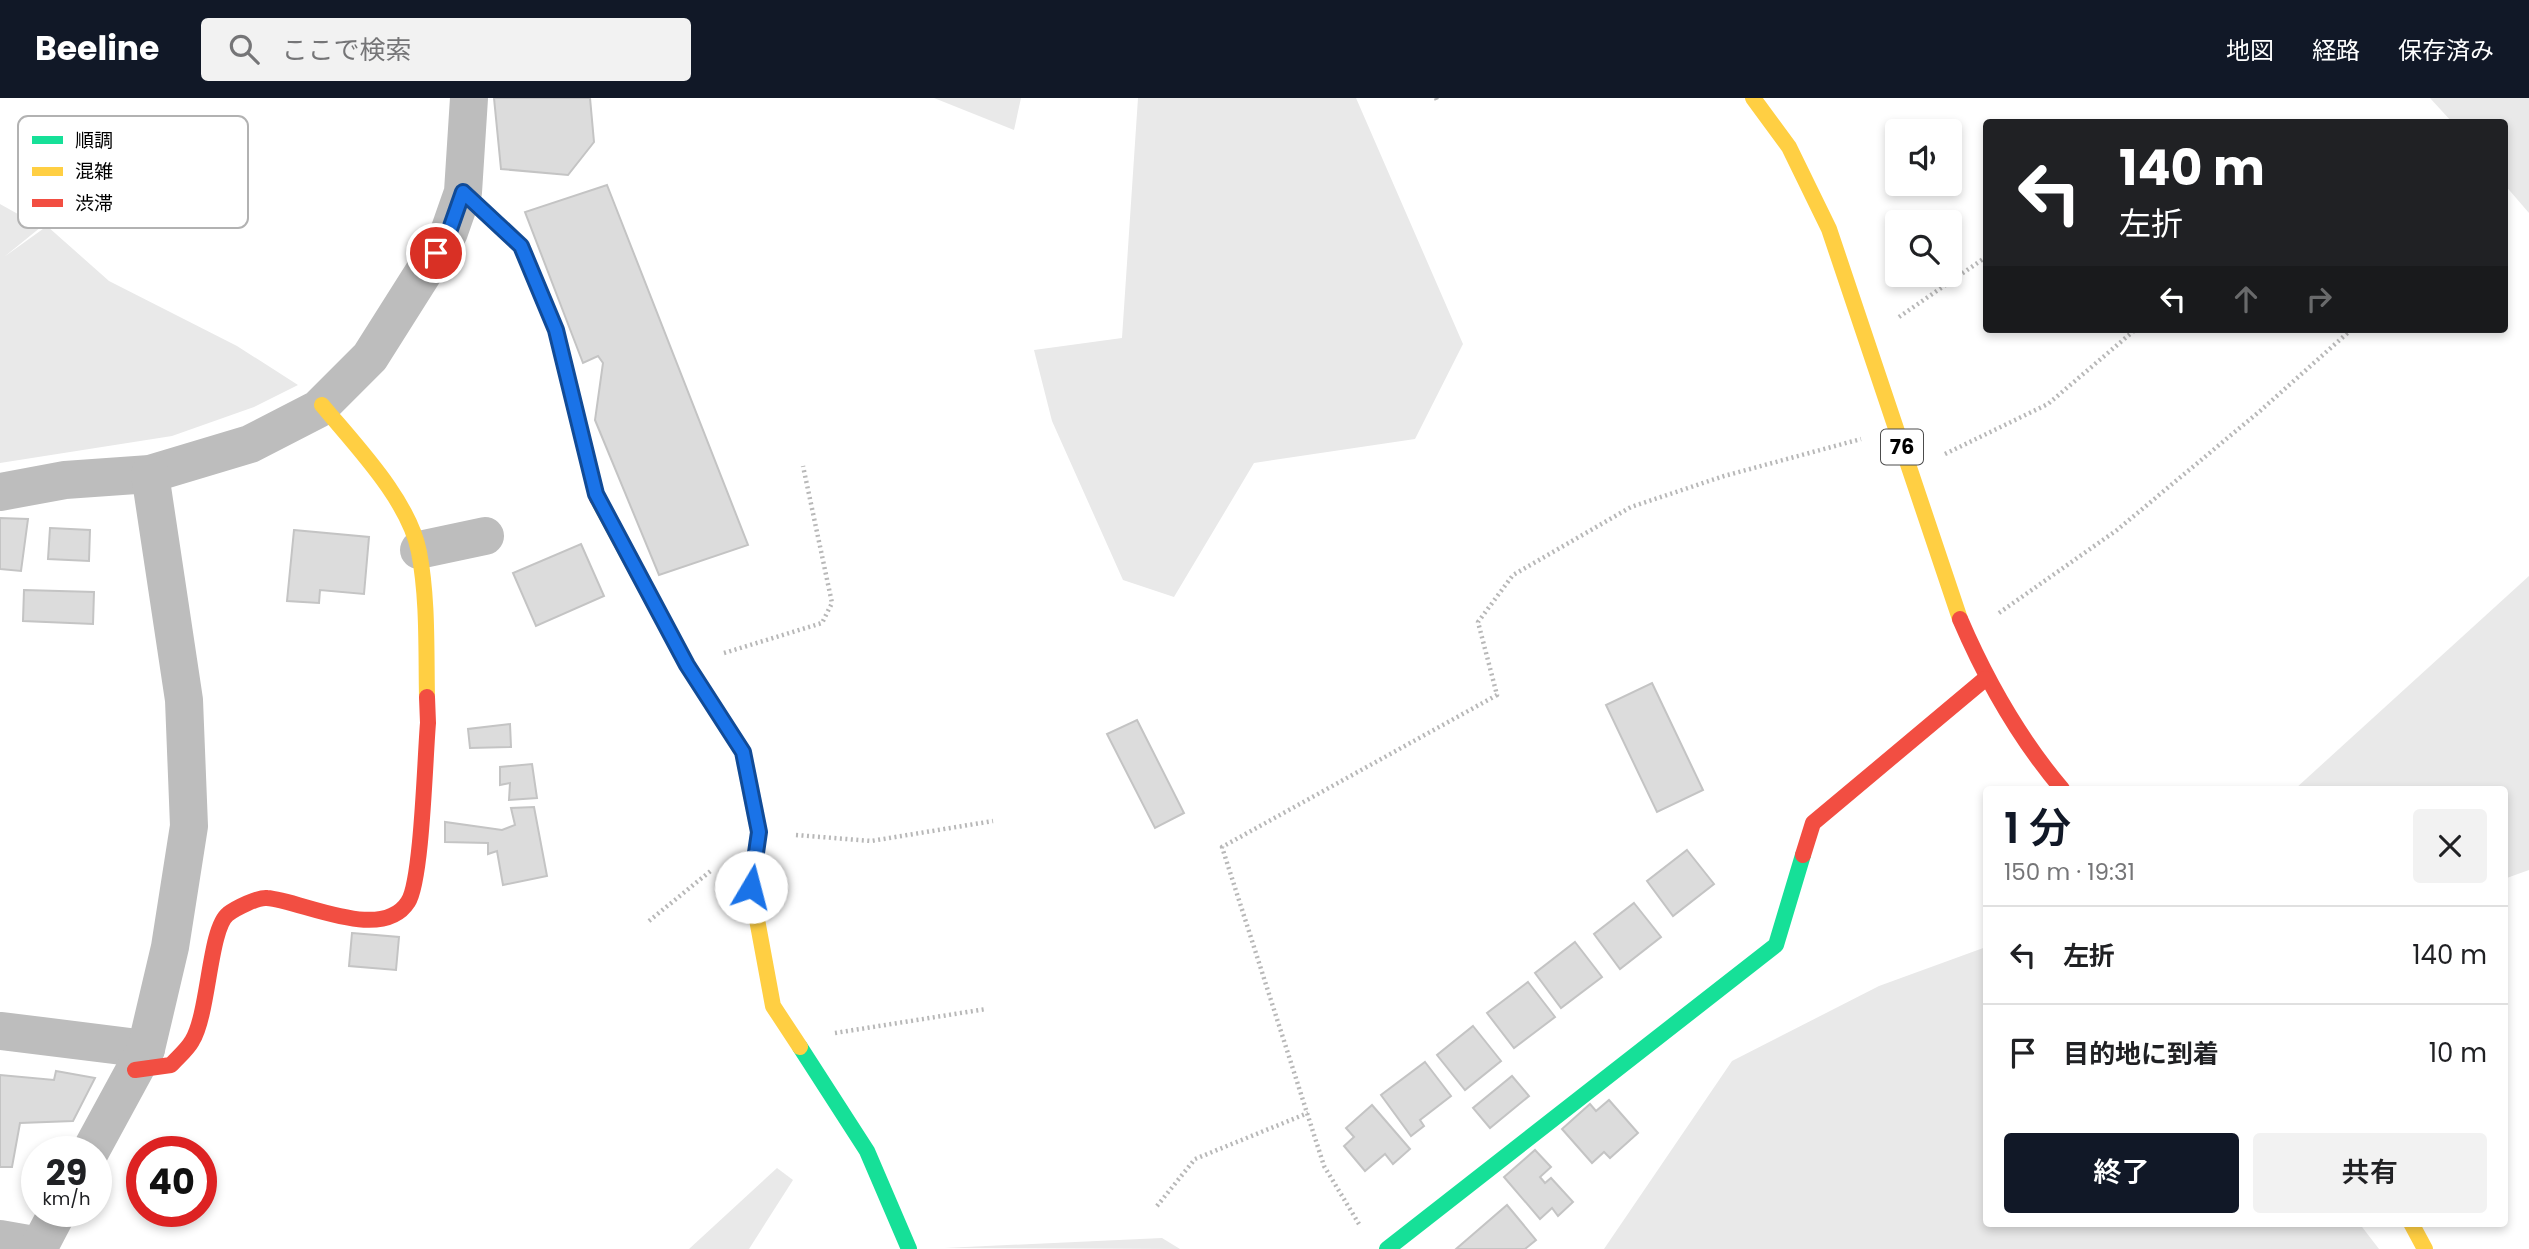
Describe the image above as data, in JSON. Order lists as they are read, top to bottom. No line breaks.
{"streets":{"street":["76"]},"legend":["順調","混雑","渋滞"],"page":{"header":"Beeline","search":"ここで検索","nav":["地図","経路","保存済み"],"turn":["140 m","左折"],"heading":["1 分","150 m · 19:31"],"list":[{"name":"左折","value":"140 m"},{"name":"目的地に到着","value":"10 m"}],"buttons":["終了","共有"],"speed":"29 km/h","limit":"40"}}
